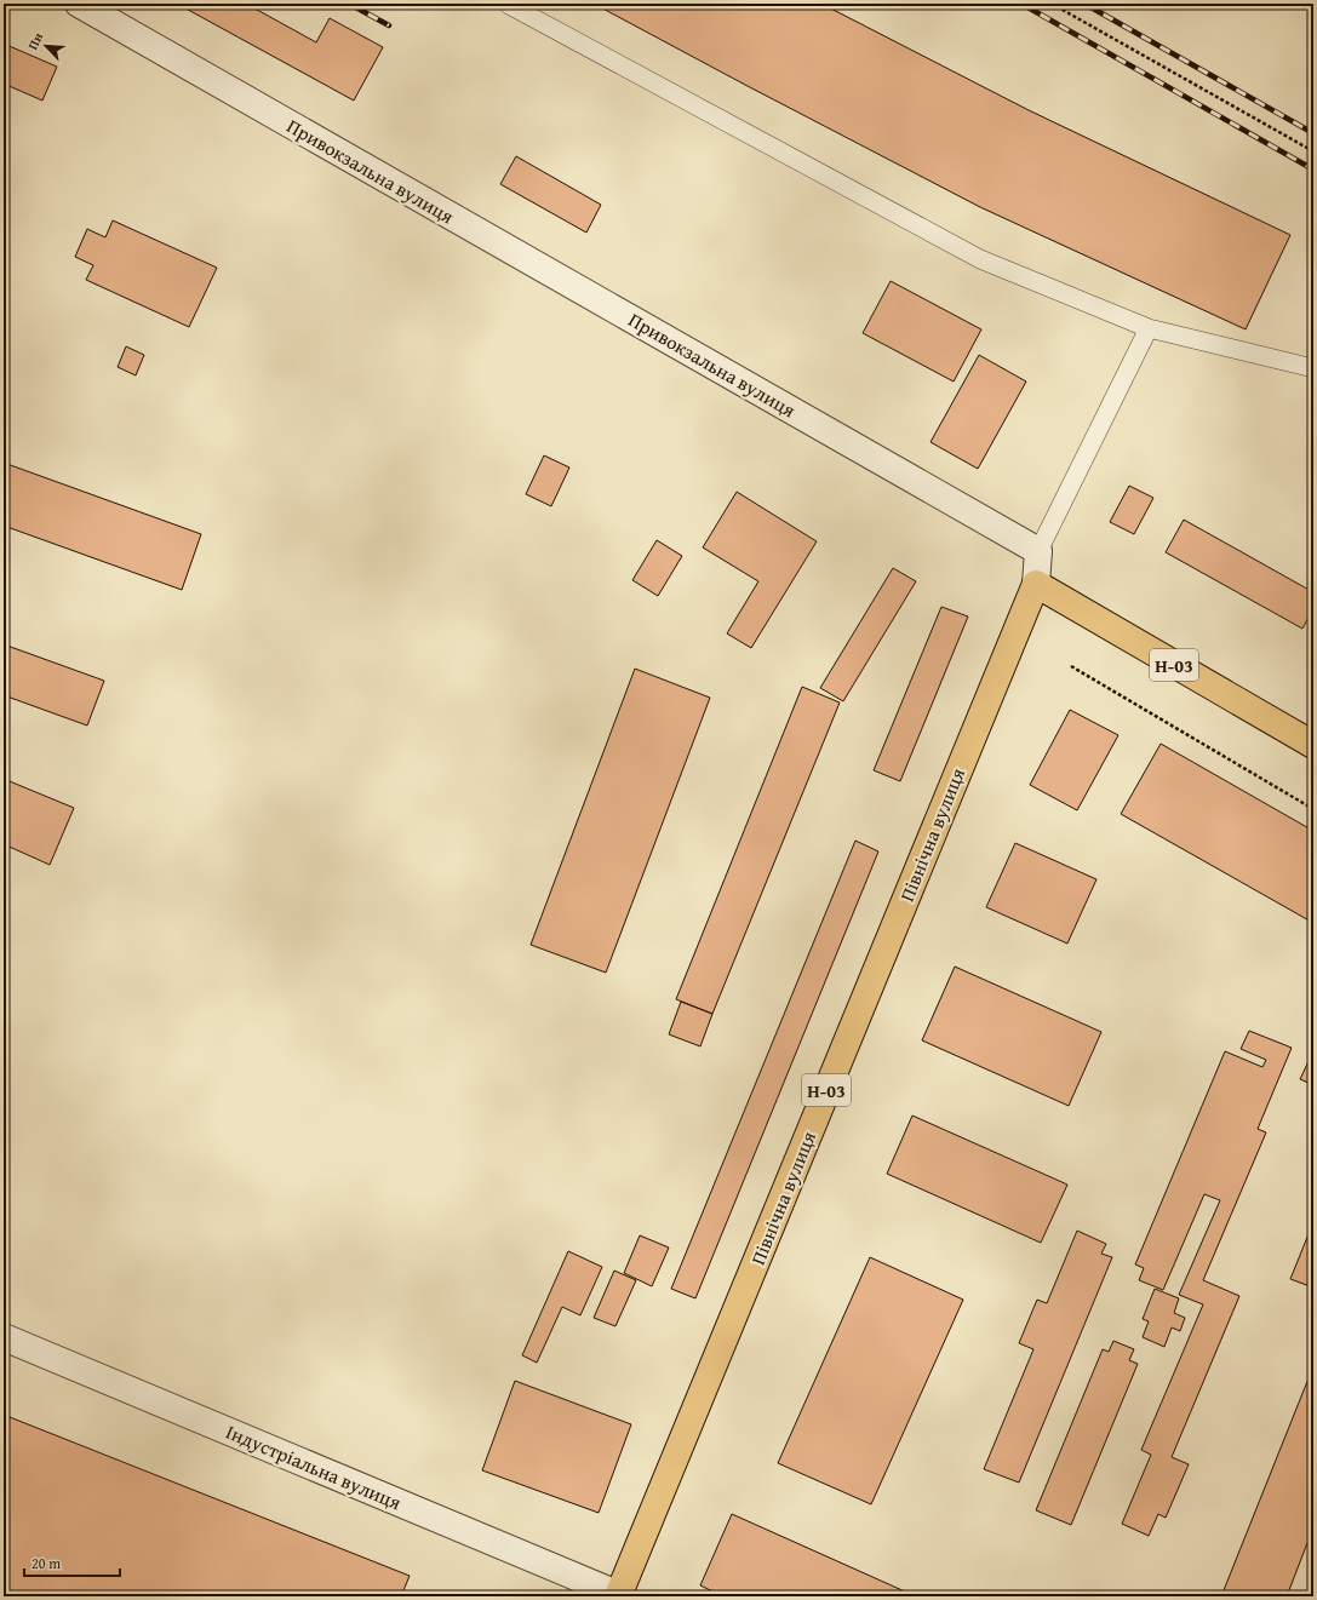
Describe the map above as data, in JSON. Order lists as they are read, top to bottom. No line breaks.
{"streets":{"main road":["Н-03","Північна вулиця"],"street":["Привокзальна вулиця","Індустріальна вулиця"]},"crossings":[["Н-03","Північна вулиця"],["Північна вулиця","Індустріальна вулиця"]],"scale_bar":"20 m","north":"top left"}
